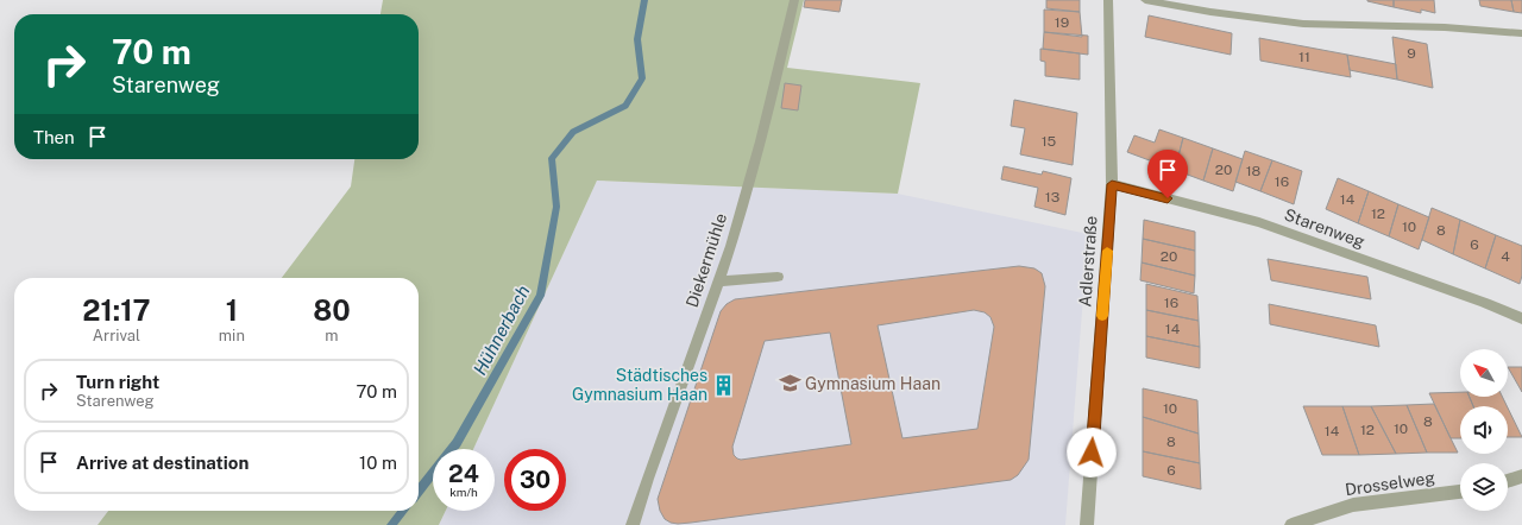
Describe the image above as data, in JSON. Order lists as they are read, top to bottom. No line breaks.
{"streets":{"street":["Starenweg","Diekermühle","Adlerstraße","Drosselweg"]},"crossings":[["Starenweg","Adlerstraße"]],"water":["Hühnerbach"],"places":{"school or university":["Gymnasium Haan"],"building":["Städtisches Gymnasium Haan"]},"house_numbers":["19","9","11","15","20","18","16","13","14","12","10","8","6","20","4","16","14","10","8","10","12","14","8","6"],"north":"top left","page":{"turn":["70 m","Starenweg"],"then":"Then","eta":["21:17","Arrival","1","min","80","m"],"list":[{"name":"Turn right","note":"Starenweg","value":"70 m"},{"name":"Arrive at destination","value":"10 m"}],"speed":"24 km/h","limit":"30"}}
